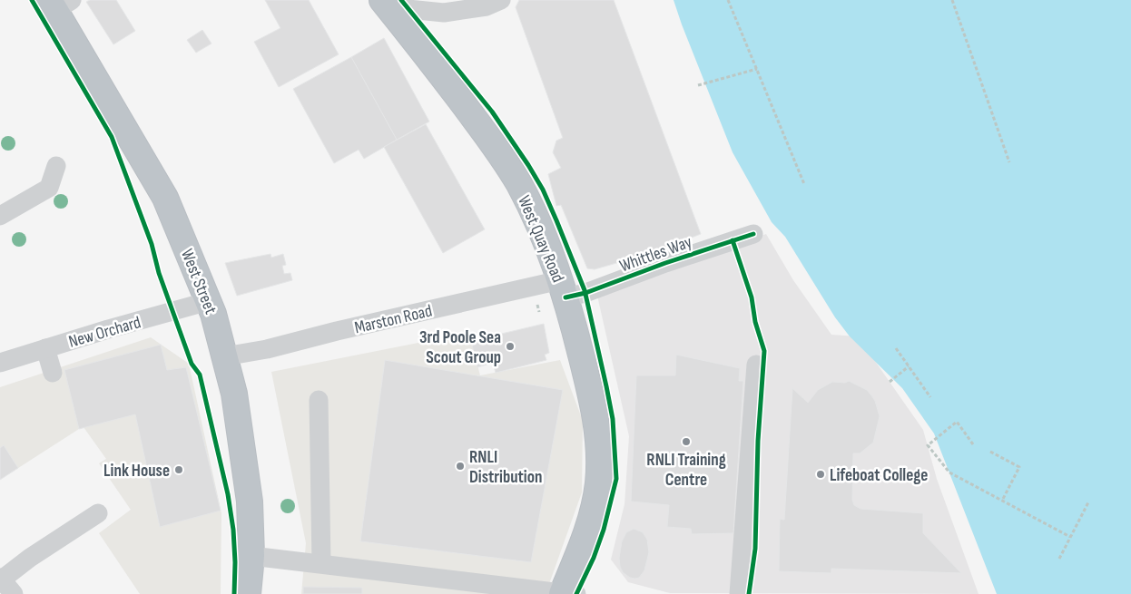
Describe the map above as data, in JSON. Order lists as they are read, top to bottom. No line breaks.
{"streets":{"highway":["West Quay Road","West Street"],"street":["Whittles Way","Marston Road","New Orchard"]},"crossings":[["West Quay Road","Whittles Way"],["West Quay Road","Marston Road"],["Whittles Way","Marston Road"],["West Street","Marston Road"],["West Street","New Orchard"]],"places":["3rd Poole Sea Scout Group","RNLI Training Centre","RNLI Distribution","Link House","Lifeboat College"]}
